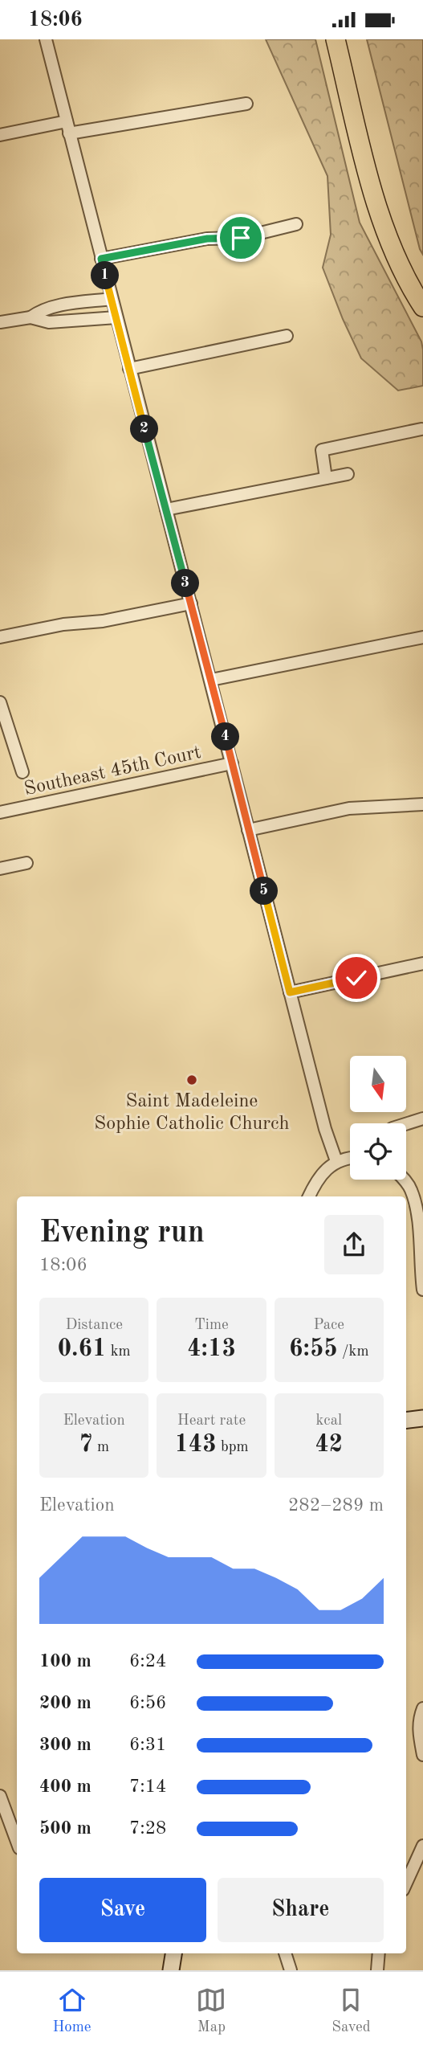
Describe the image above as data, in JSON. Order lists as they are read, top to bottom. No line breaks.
{"streets":{"street":["Southeast 45th Court"]},"places":["Saint Madeleine Sophie Catholic Church"],"north":"bottom","page":{"status":"18:06","pins":["1","2","3","4","5"],"heading":["Evening run","18:06"],"stats":[["Distance","0.61 km"],["Time","4:13"],["Pace","6:55 /km"],["Elevation","7 m"],["Heart rate","143 bpm"],["kcal","42"]],"chart":["Elevation","282–289 m"],"list":[{"name":"100 m","note":"6:24"},{"name":"200 m","note":"6:56"},{"name":"300 m","note":"6:31"},{"name":"400 m","note":"7:14"},{"name":"500 m","note":"7:28"}],"buttons":["Save","Share"],"tabs":["Home","Map","Saved"]}}
